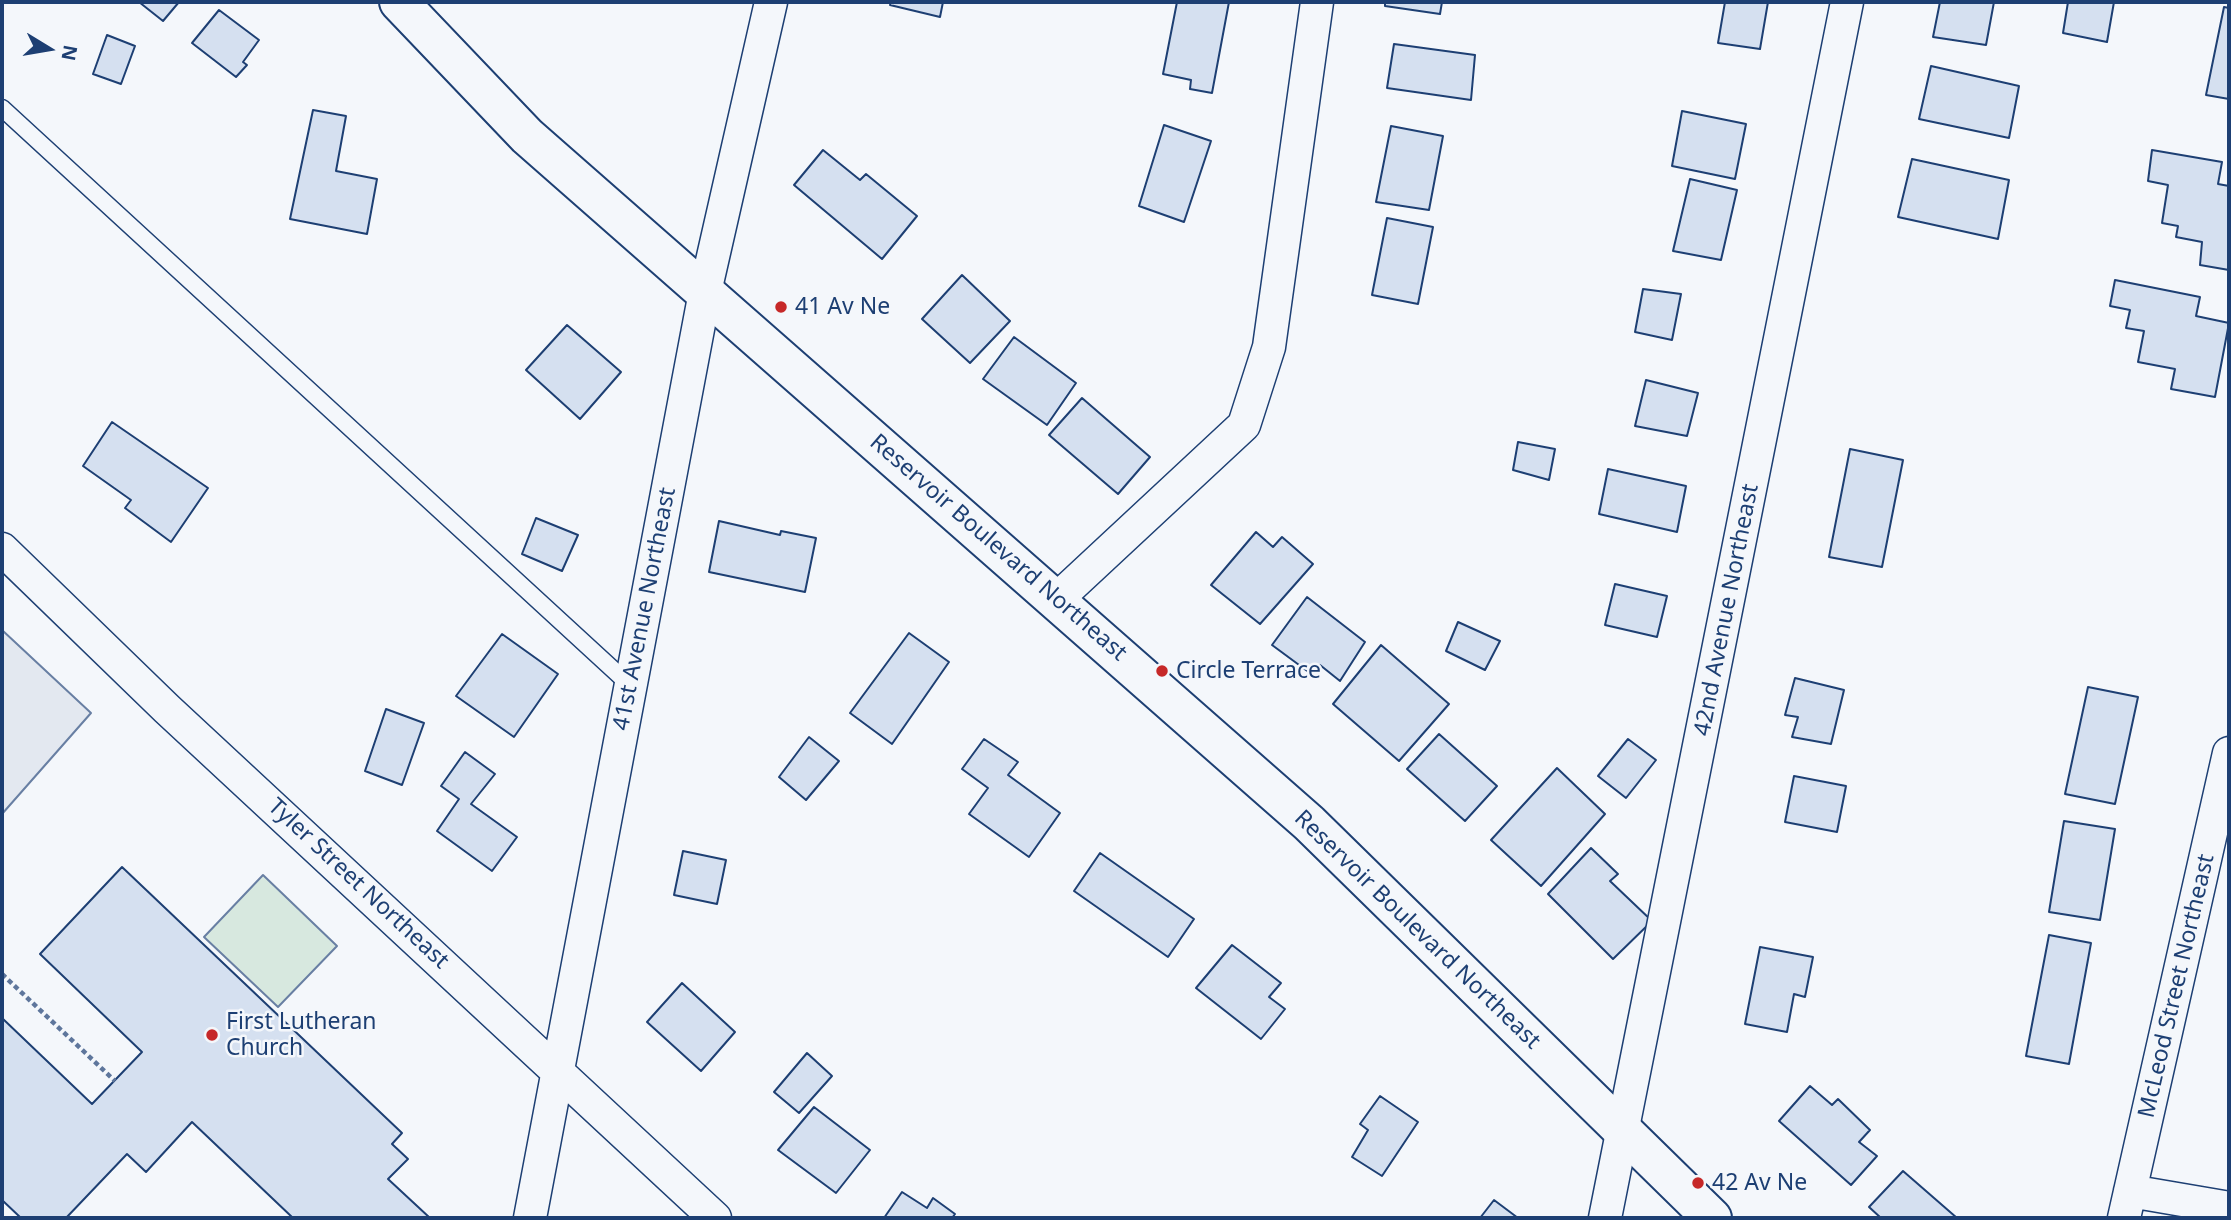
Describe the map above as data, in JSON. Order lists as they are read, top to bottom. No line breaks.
{"streets":{"street":["Reservoir Boulevard Northeast","41st Avenue Northeast","42nd Avenue Northeast","Tyler Street Northeast","McLeod Street Northeast"]},"crossings":[["Reservoir Boulevard Northeast","41st Avenue Northeast"],["Reservoir Boulevard Northeast","42nd Avenue Northeast"],["41st Avenue Northeast","Tyler Street Northeast"]],"places":["41 Av Ne","Circle Terrace","First Lutheran Church","42 Av Ne"],"north":"right"}
